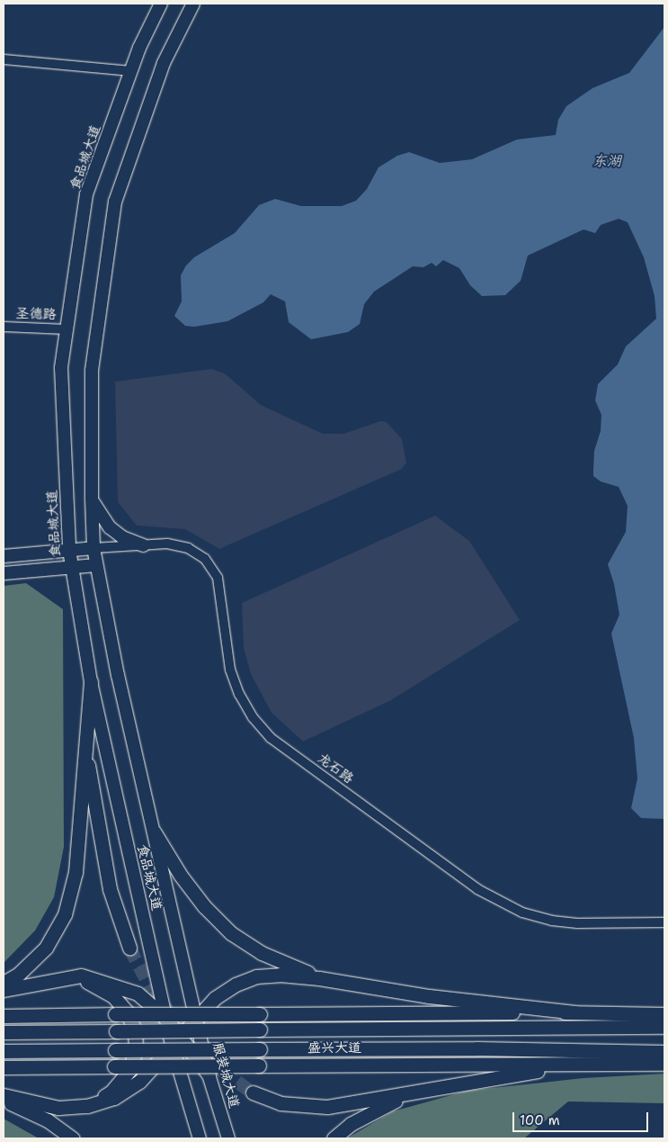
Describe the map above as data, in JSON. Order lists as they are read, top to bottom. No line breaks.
{"streets":{"highway":["盛兴大道"],"main road":["食品城大道","服装城大道"],"street":["圣德路","龙石路"]},"crossings":[["食品城大道","圣德路"],["食品城大道","龙石路"],["食品城大道","服装城大道"]],"water":["东湖"],"scale_bar":"100 m"}
